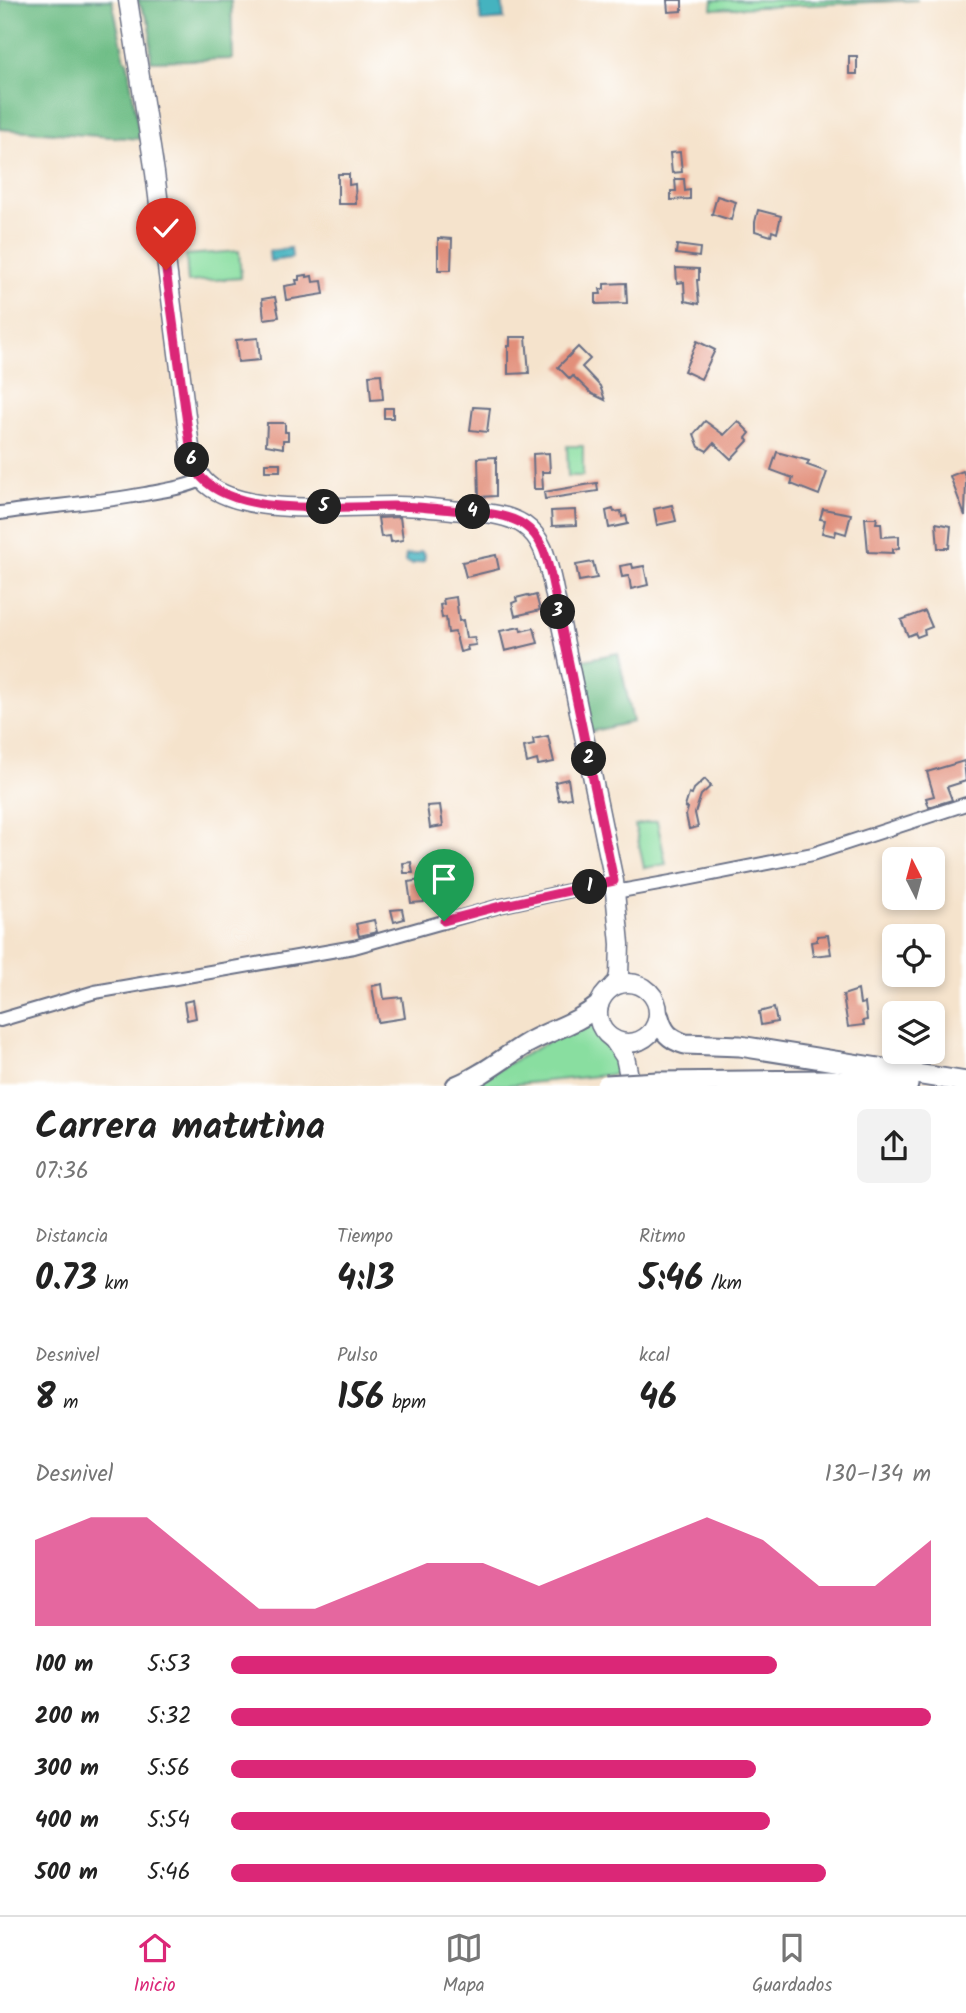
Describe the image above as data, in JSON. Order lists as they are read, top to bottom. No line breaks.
{"north":"top","page":{"pins":["6","5","4","3","2","1"],"heading":["Carrera matutina","07:36"],"stats":[["Distancia","0.73 km"],["Tiempo","4:13"],["Ritmo","5:46 /km"],["Desnivel","8 m"],["Pulso","156 bpm"],["kcal","46"]],"chart":["Desnivel","130–134 m"],"list":[{"name":"100 m","note":"5:53"},{"name":"200 m","note":"5:32"},{"name":"300 m","note":"5:56"},{"name":"400 m","note":"5:54"},{"name":"500 m","note":"5:46"}],"tabs":["Inicio","Mapa","Guardados"]}}
